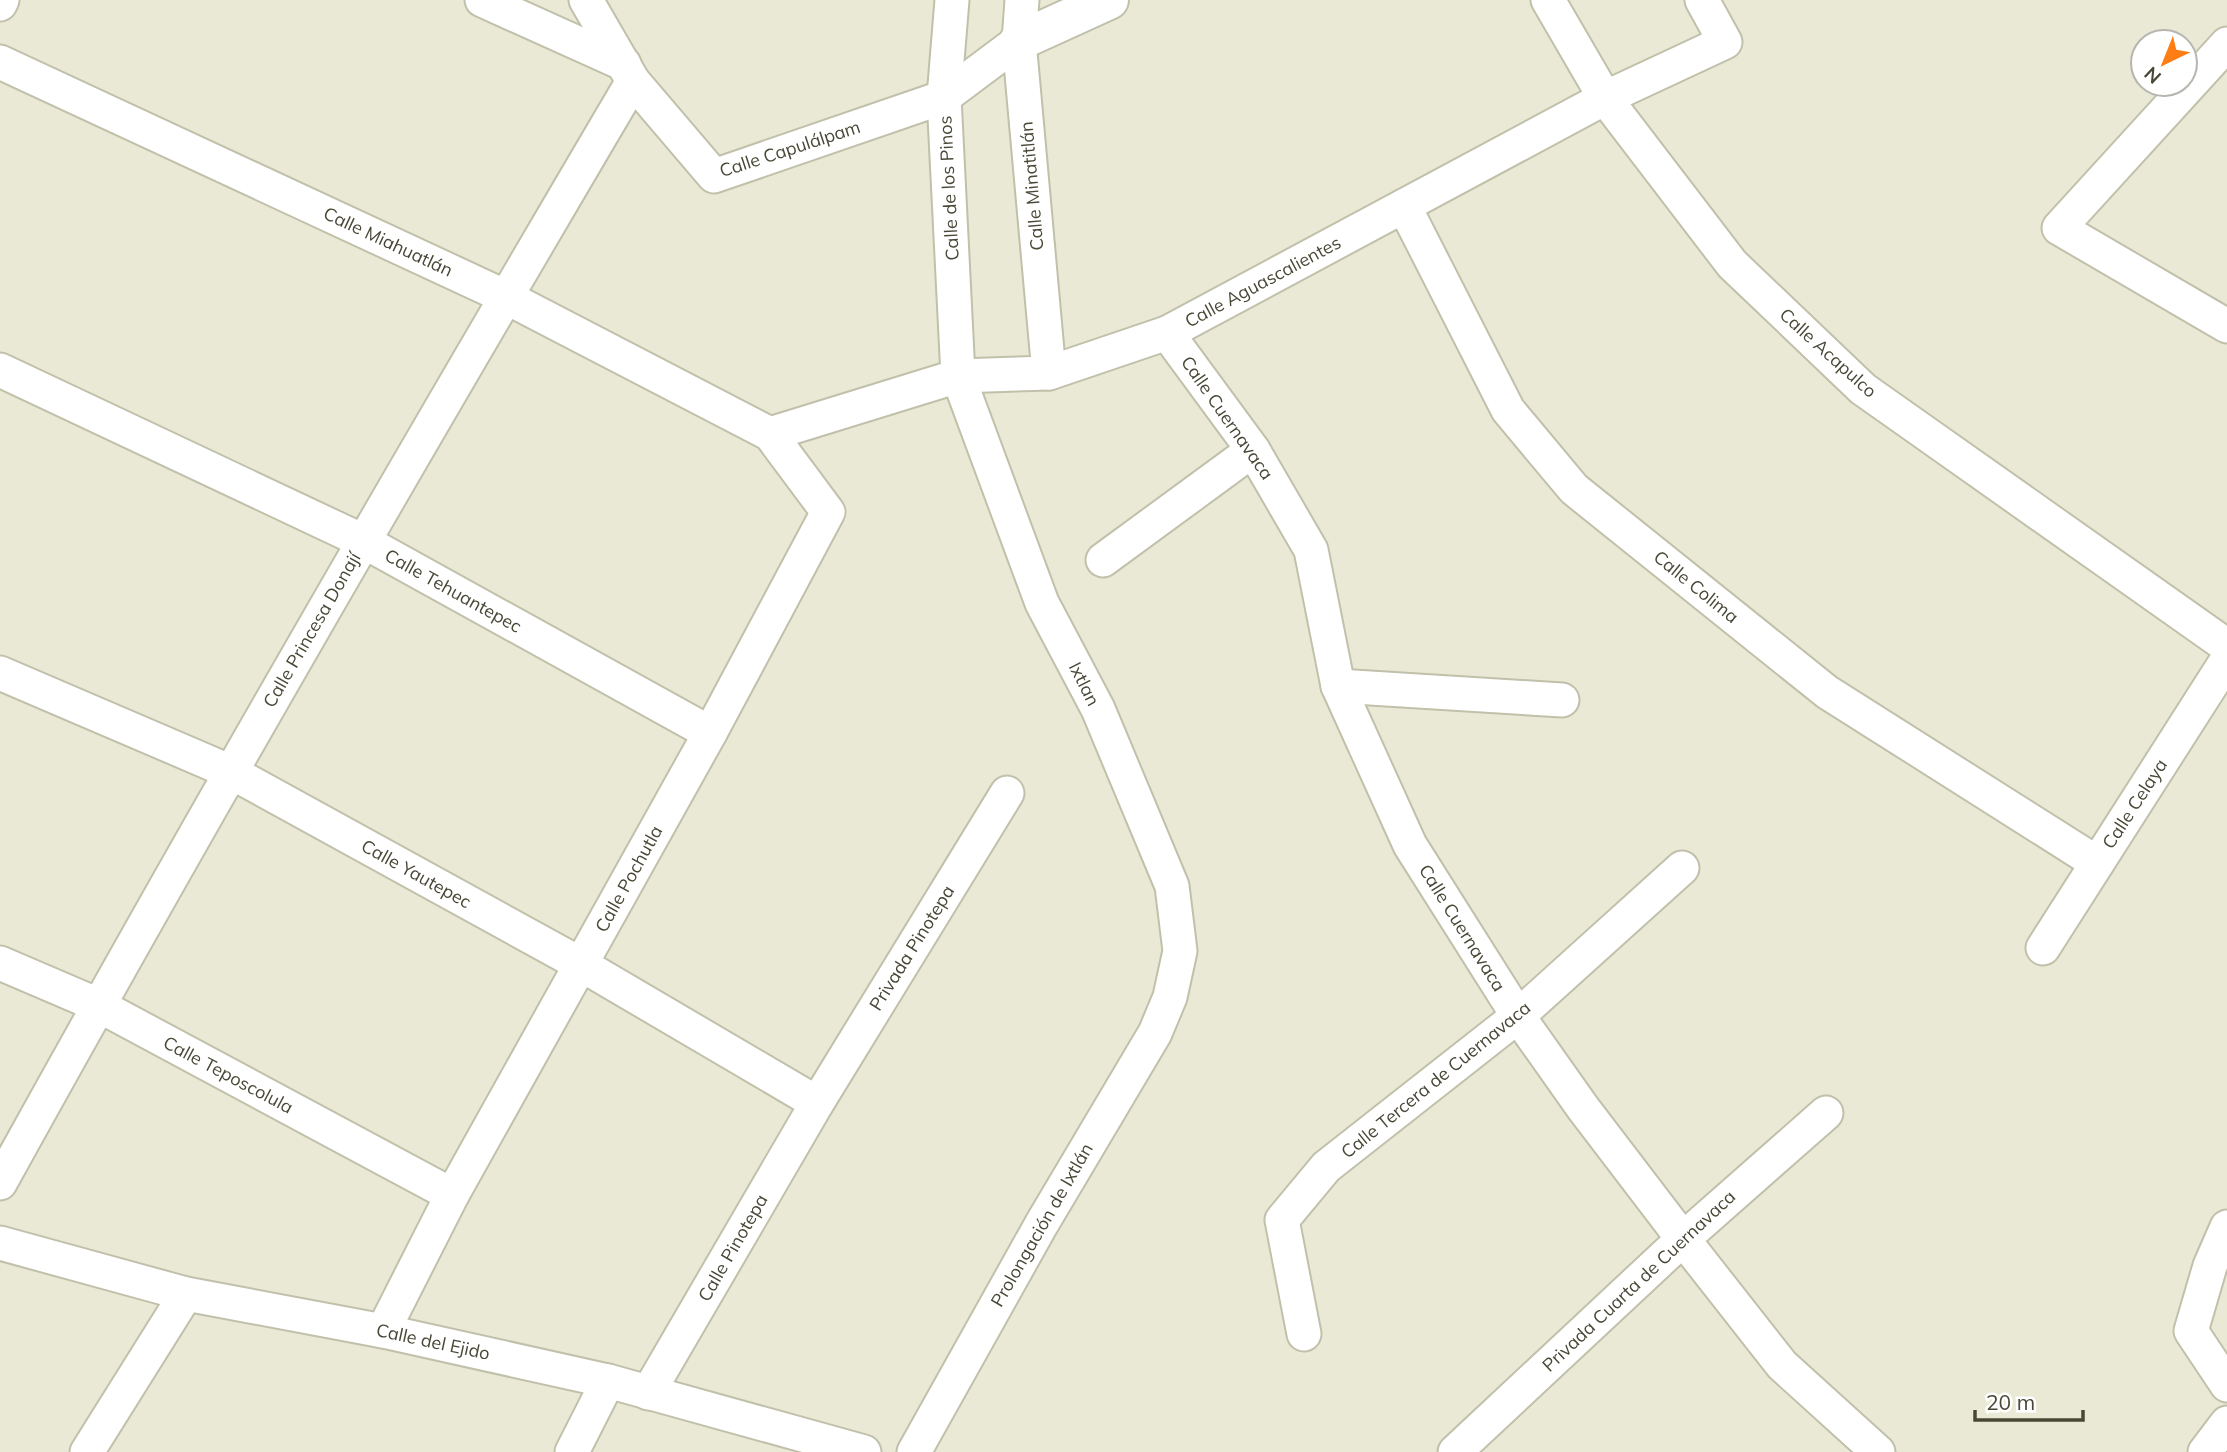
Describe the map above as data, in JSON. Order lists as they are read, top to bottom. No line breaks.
{"streets":{"street":["Calle Capulálpam","Calle Minatitlán","Calle de los Pinos","Calle Miahuatlán","Calle Aguascalientes","Calle Acapulco","Calle Cuernavaca","Calle Colima","Calle Tehuantepec","Calle Princesa Donají","Ixtlan","Calle Celaya","Calle Yautepec","Calle Pochutla","Privada Pinotepa","Calle Teposcolula","Calle Tercera de Cuernavaca","Prolongación de Ixtlán","Calle Pinotepa","Privada Cuarta de Cuernavaca","Calle del Ejido"]},"crossings":[["Calle Capulálpam","Calle Minatitlán"],["Calle Capulálpam","Calle de los Pinos"],["Calle Capulálpam","Calle Princesa Donají"],["Calle Minatitlán","Calle Aguascalientes"],["Calle de los Pinos","Calle Aguascalientes"],["Calle de los Pinos","Ixtlan"],["Calle Miahuatlán","Calle Aguascalientes"],["Calle Miahuatlán","Calle Princesa Donají"],["Calle Miahuatlán","Calle Pochutla"],["Calle Aguascalientes","Calle Acapulco"],["Calle Aguascalientes","Calle Cuernavaca"],["Calle Aguascalientes","Calle Colima"],["Calle Aguascalientes","Ixtlan"],["Calle Aguascalientes","Calle Pochutla"],["Calle Cuernavaca","Calle Tercera de Cuernavaca"],["Calle Cuernavaca","Privada Cuarta de Cuernavaca"],["Calle Colima","Calle Celaya"],["Calle Tehuantepec","Calle Princesa Donají"],["Calle Tehuantepec","Calle Pochutla"],["Calle Princesa Donají","Calle Yautepec"],["Calle Princesa Donají","Calle Teposcolula"],["Ixtlan","Prolongación de Ixtlán"],["Calle Yautepec","Calle Pochutla"],["Calle Yautepec","Privada Pinotepa"],["Calle Yautepec","Calle Pinotepa"],["Calle Pochutla","Calle Teposcolula"],["Calle Pochutla","Calle del Ejido"],["Privada Pinotepa","Calle Pinotepa"],["Calle Pinotepa","Calle del Ejido"]],"scale_bar":"20 m","north":"bottom left"}
